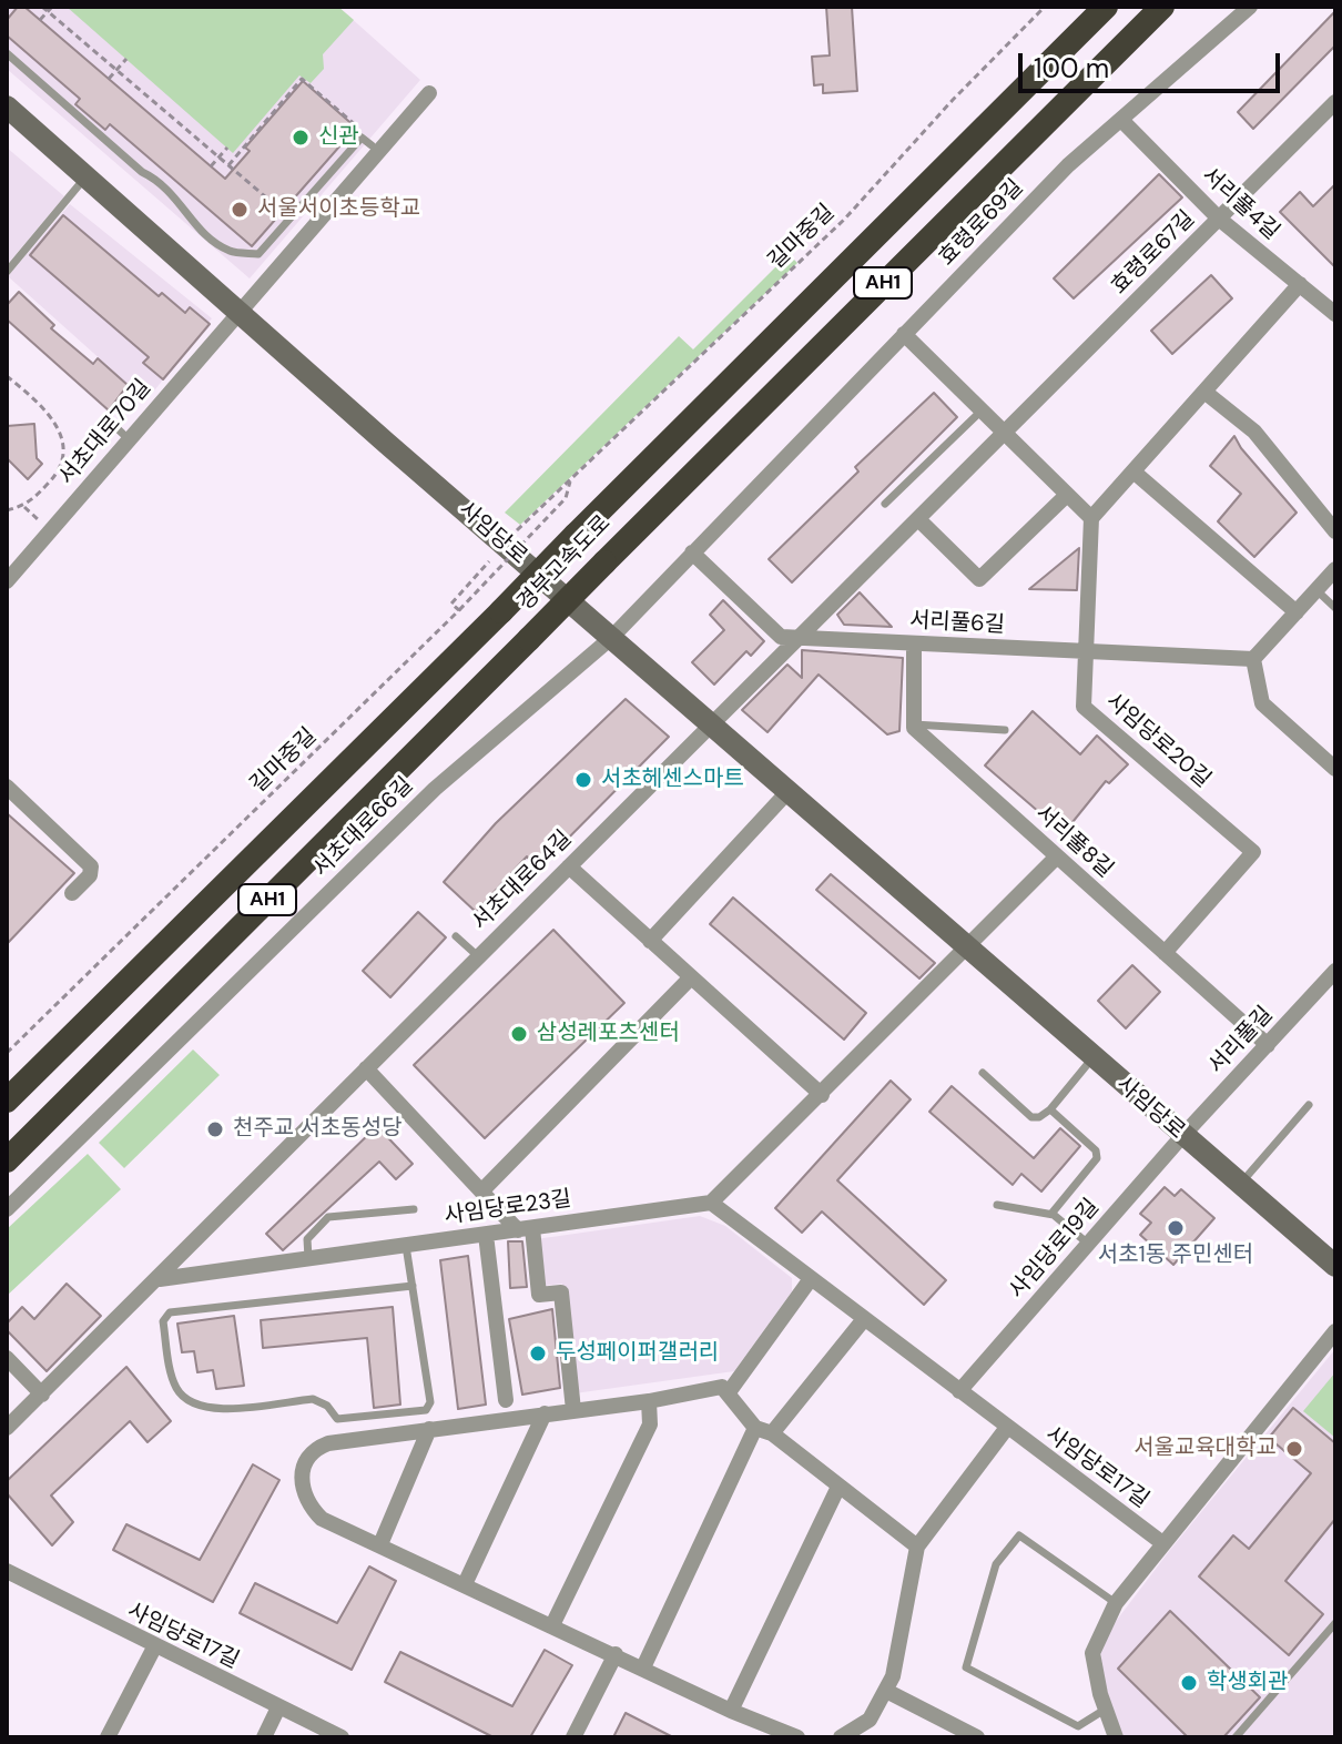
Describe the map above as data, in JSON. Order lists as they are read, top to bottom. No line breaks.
{"streets":{"highway":["AH1","경부고속도로"],"main road":["사임당로"],"street":["서리풀4길","효령로69길","효령로67길","서초대로70길","서리풀6길","사임당로20길","서초대로66길","서리풀8길","서초대로64길","서리풀길","사임당로23길","사임당로19길","사임당로17길"],"path":["길마중길"]},"crossings":[["서리풀4길","효령로69길"],["서리풀4길","효령로67길"],["효령로69길","사임당로"],["효령로69길","서리풀6길"],["효령로69길","서초대로66길"],["효령로67길","사임당로"],["효령로67길","서리풀6길"],["효령로67길","서초대로64길"],["서초대로70길","사임당로"],["사임당로","서초대로66길"],["사임당로","서초대로64길"],["사임당로","서리풀길"],["사임당로","사임당로19길"],["서리풀6길","사임당로20길"],["사임당로20길","서리풀8길"],["서리풀8길","서리풀길"],["서초대로64길","사임당로23길"],["서리풀길","사임당로19길"]],"places":["신관","서울서이초등학교","서초헤센스마트","삼성레포츠센터","천주교 서초동성당","서초1동 주민센터","두성페이퍼갤러리","서울교육대학교","학생회관"],"scale_bar":"100 m"}
